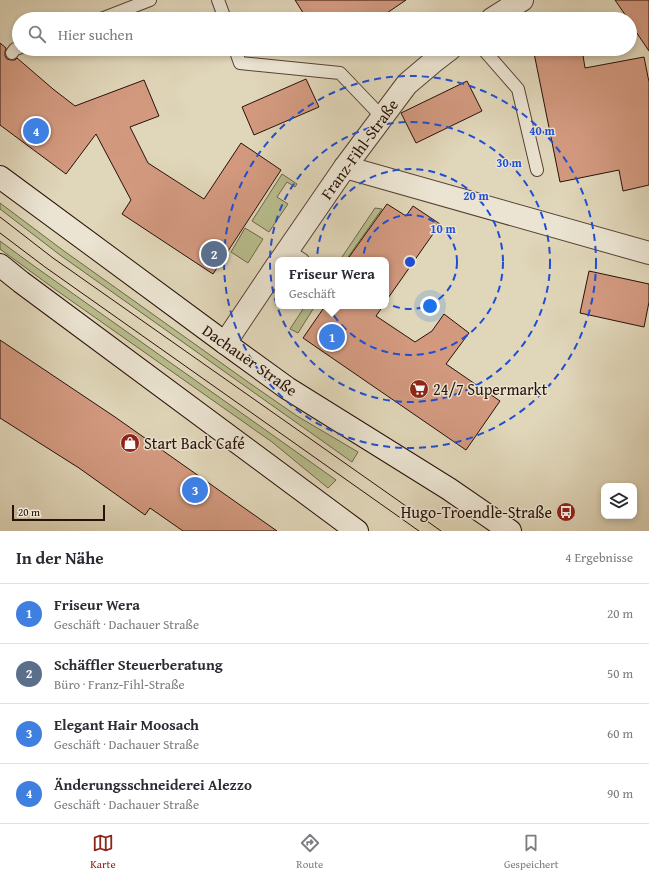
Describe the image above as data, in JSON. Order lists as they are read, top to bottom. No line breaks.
{"streets":{"main road":["Franz-Fihl-Straße","Dachauer Straße"]},"crossings":[["Franz-Fihl-Straße","Dachauer Straße"]],"places":{"supermarket":["24/7 Supermarkt"],"shop":["Start Back Café"],"bus stop":["Hugo-Troendle-Straße"]},"scale_bar":"20 m","page":{"search":"Hier suchen","pins":["4","2","1","3"],"popup":["Friseur Wera","Geschäft"],"scale":"20 m","heading":["In der Nähe","4 Ergebnisse"],"list":[{"mark":"1","name":"Friseur Wera","note":"Geschäft · Dachauer Straße","value":"20 m"},{"mark":"2","name":"Schäffler Steuerberatung","note":"Büro · Franz-Fihl-Straße","value":"50 m"},{"mark":"3","name":"Elegant Hair Moosach","note":"Geschäft · Dachauer Straße","value":"60 m"},{"mark":"4","name":"Änderungsschneiderei Alezzo","note":"Geschäft · Dachauer Straße","value":"90 m"}],"nav":["Karte","Route","Gespeichert"]},"rings":["40 m","30 m","20 m","10 m"]}
